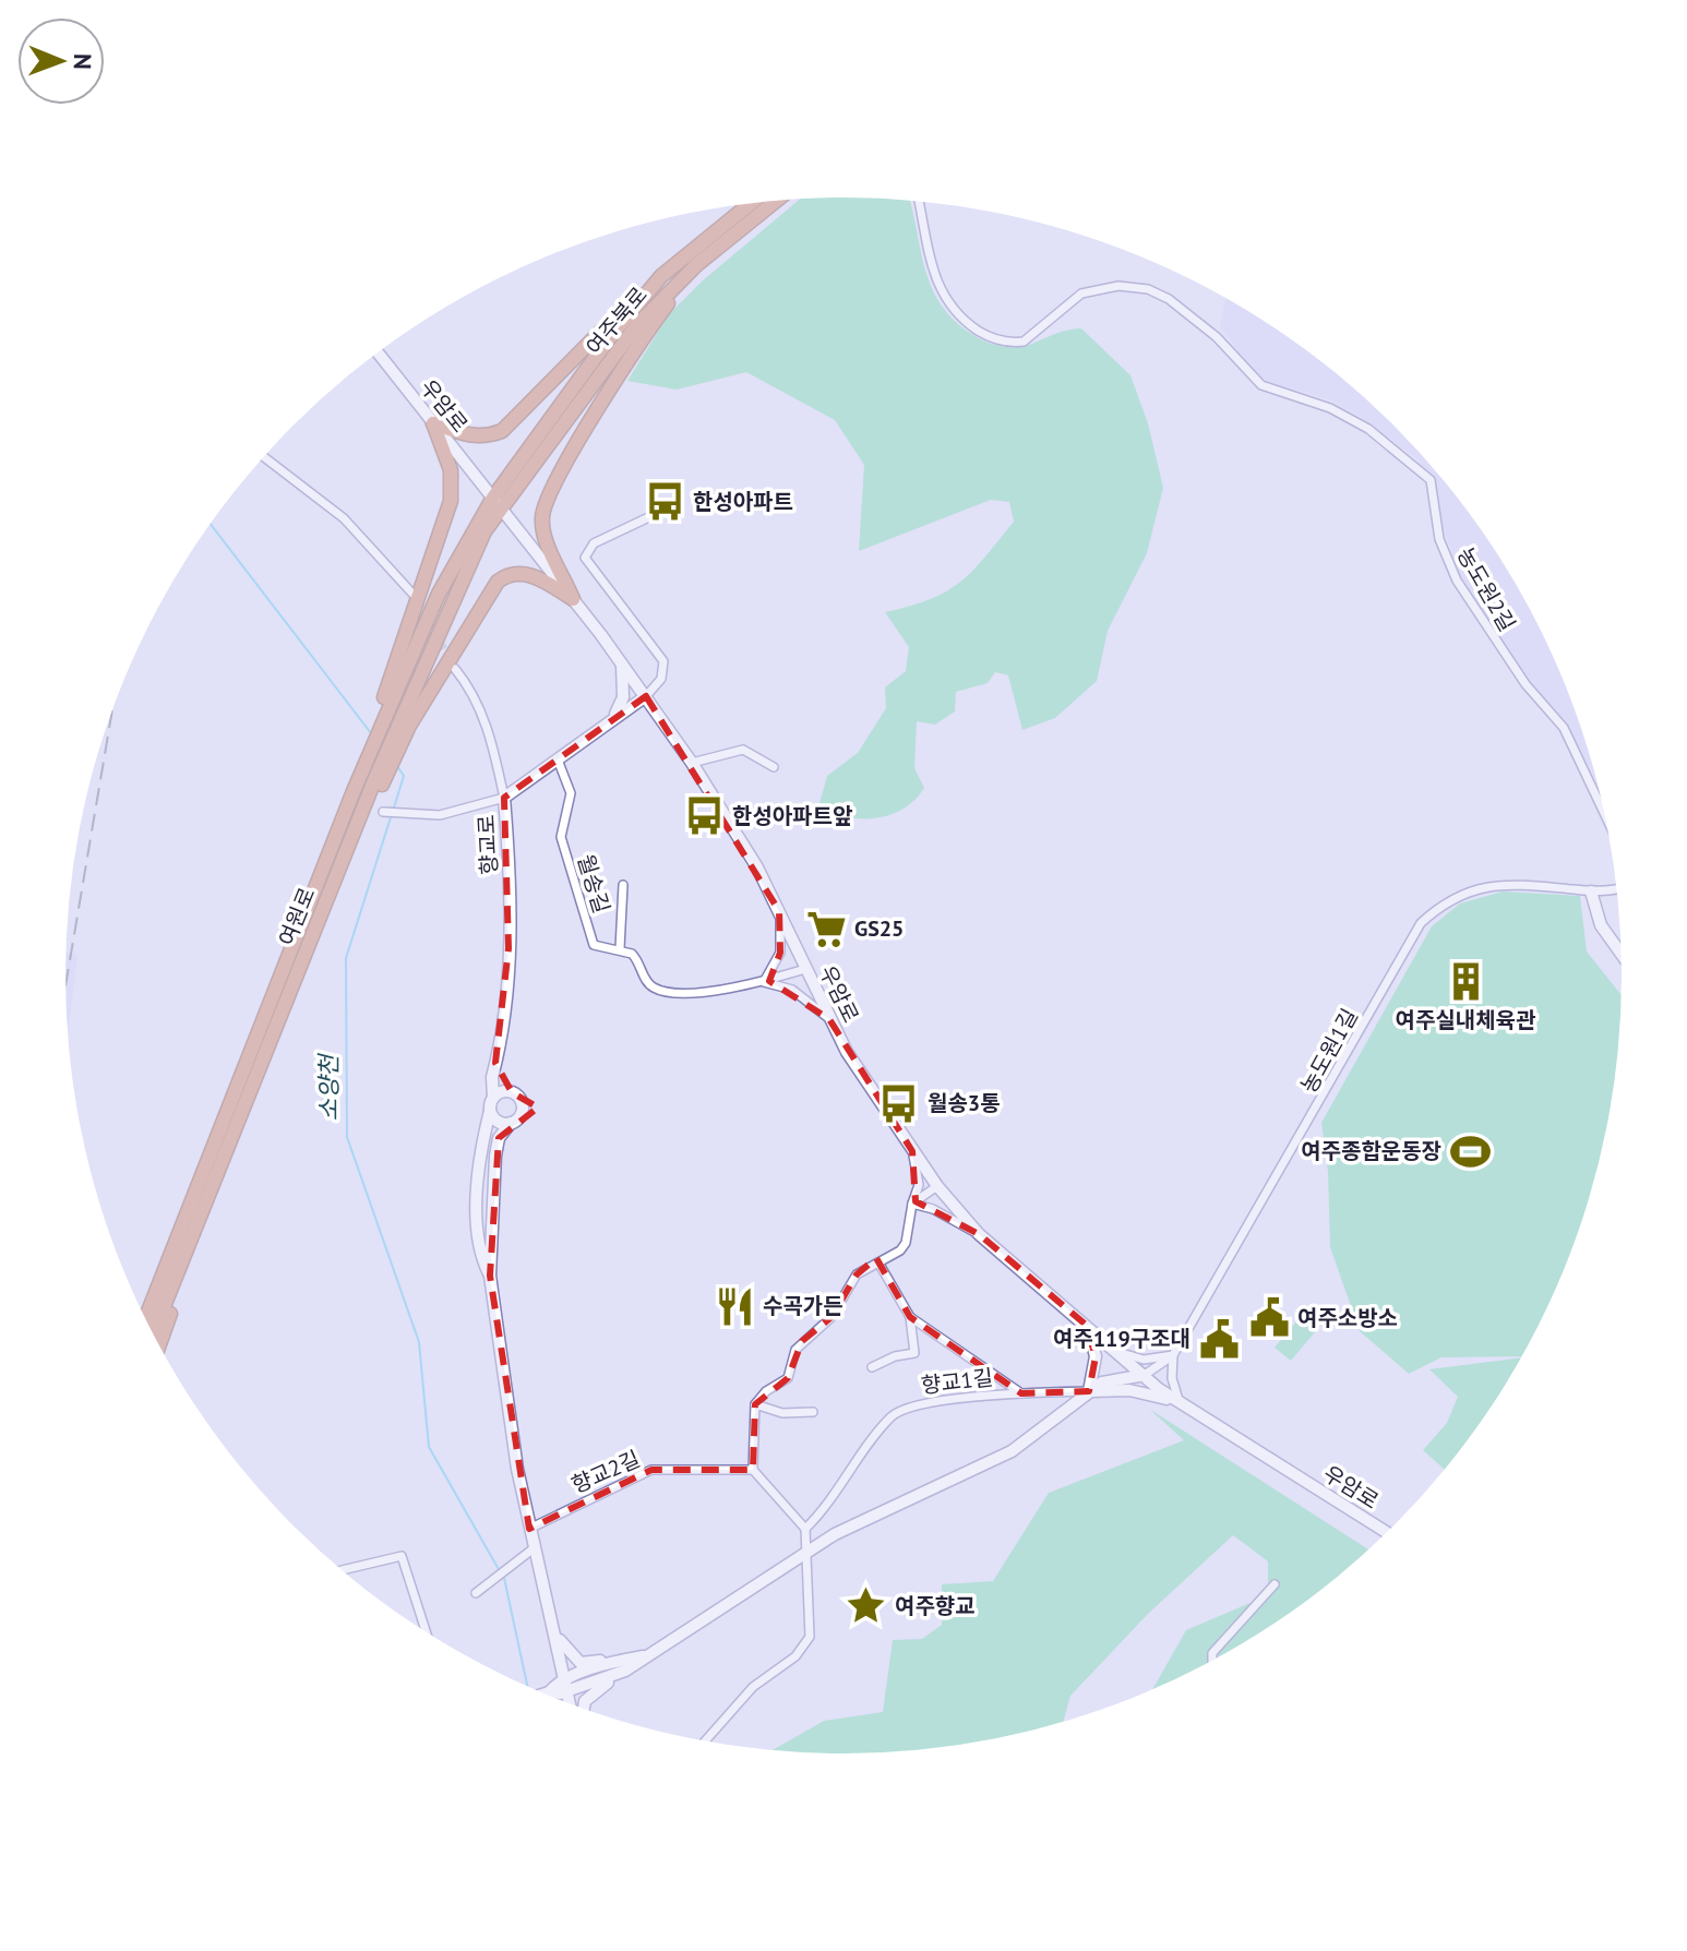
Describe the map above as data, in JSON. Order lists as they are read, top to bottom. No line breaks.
{"streets":{"highway":["여주북로","여원로"],"street":["우암로","농도원2길","향교로","월송길","농도원1길","향교1길","향교2길"]},"crossings":[["여주북로","우암로"],["여주북로","여원로"],["우암로","향교로"],["우암로","월송길"],["우암로","여원로"],["우암로","농도원1길"],["우암로","향교1길"],["향교로","월송길"],["농도원1길","향교1길"]],"water":["소양천"],"places":{"bus stop":["한성아파트","한성아파트앞","월송3통"],"supermarket":["GS25"],"building":["여주실내체육관"],"sports":["여주종합운동장"],"restaurant":["수곡가든"],"public building":["여주소방소","여주119구조대"],"place":["여주향교"]},"north":"right"}
